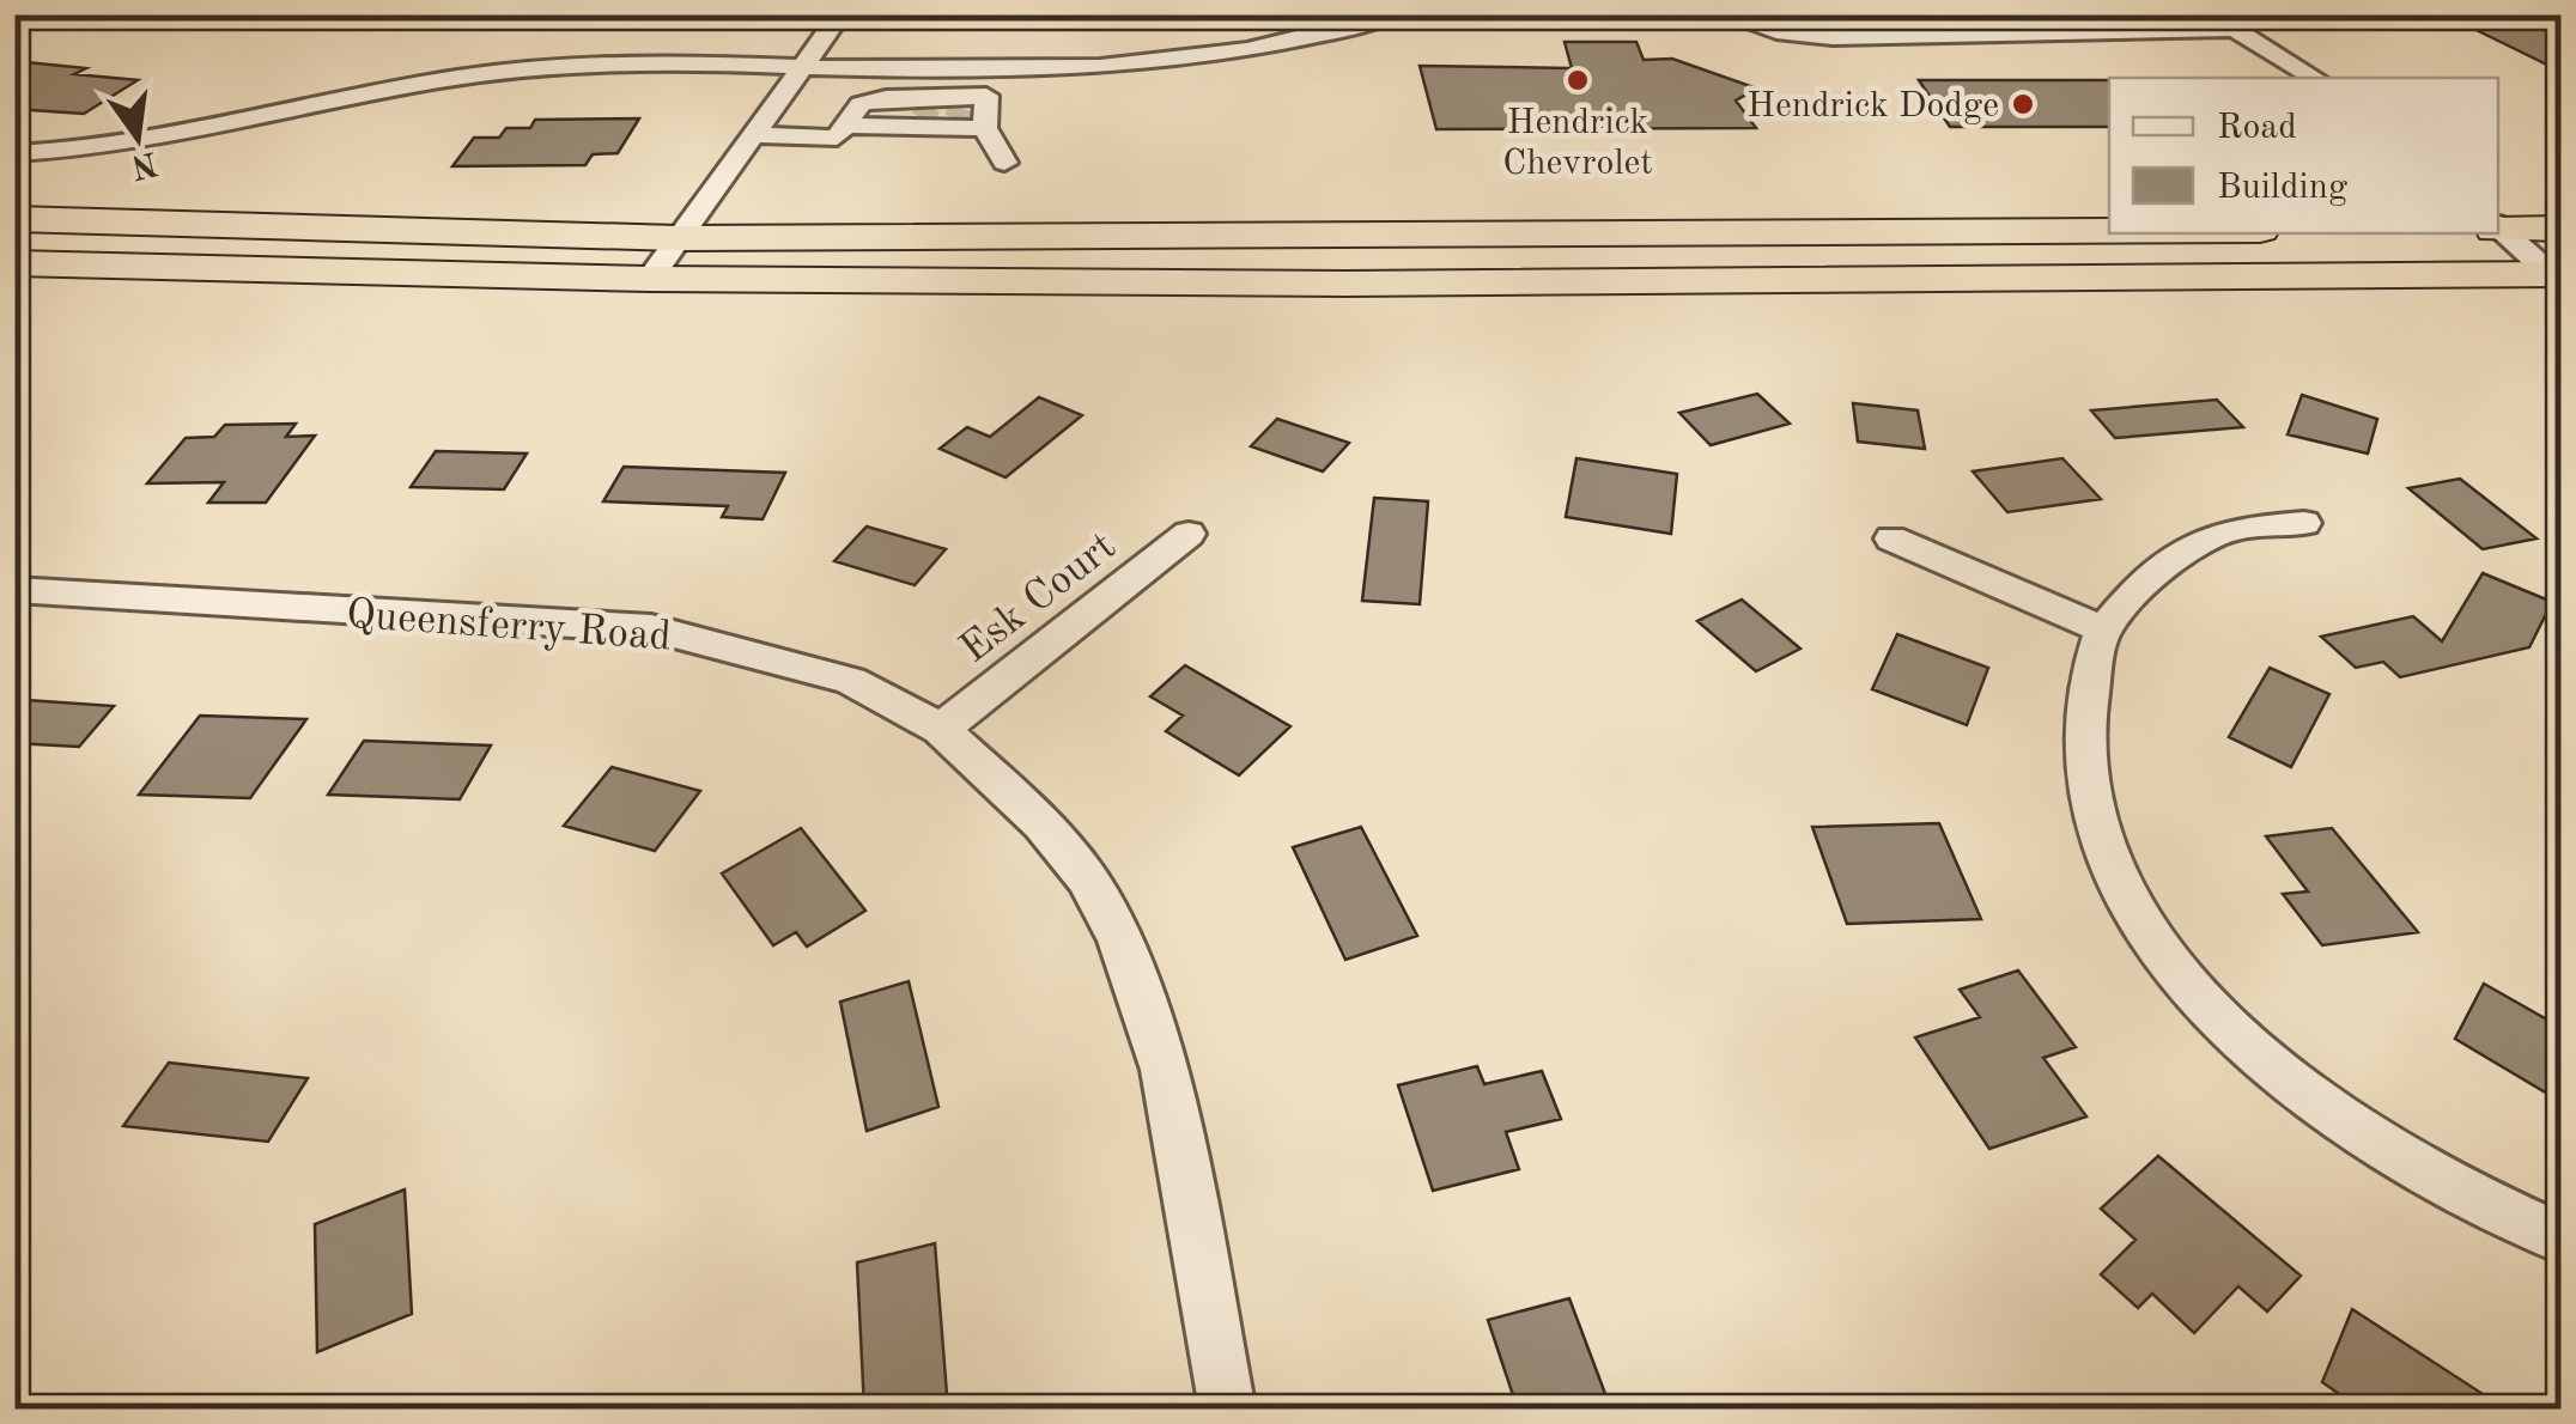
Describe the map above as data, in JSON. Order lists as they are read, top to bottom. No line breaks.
{"streets":{"street":["Esk Court","Queensferry Road"]},"crossings":[["Esk Court","Queensferry Road"]],"places":["Hendrick Chevrolet","Hendrick Dodge"],"legend":["Road","Building"],"north":"bottom"}
